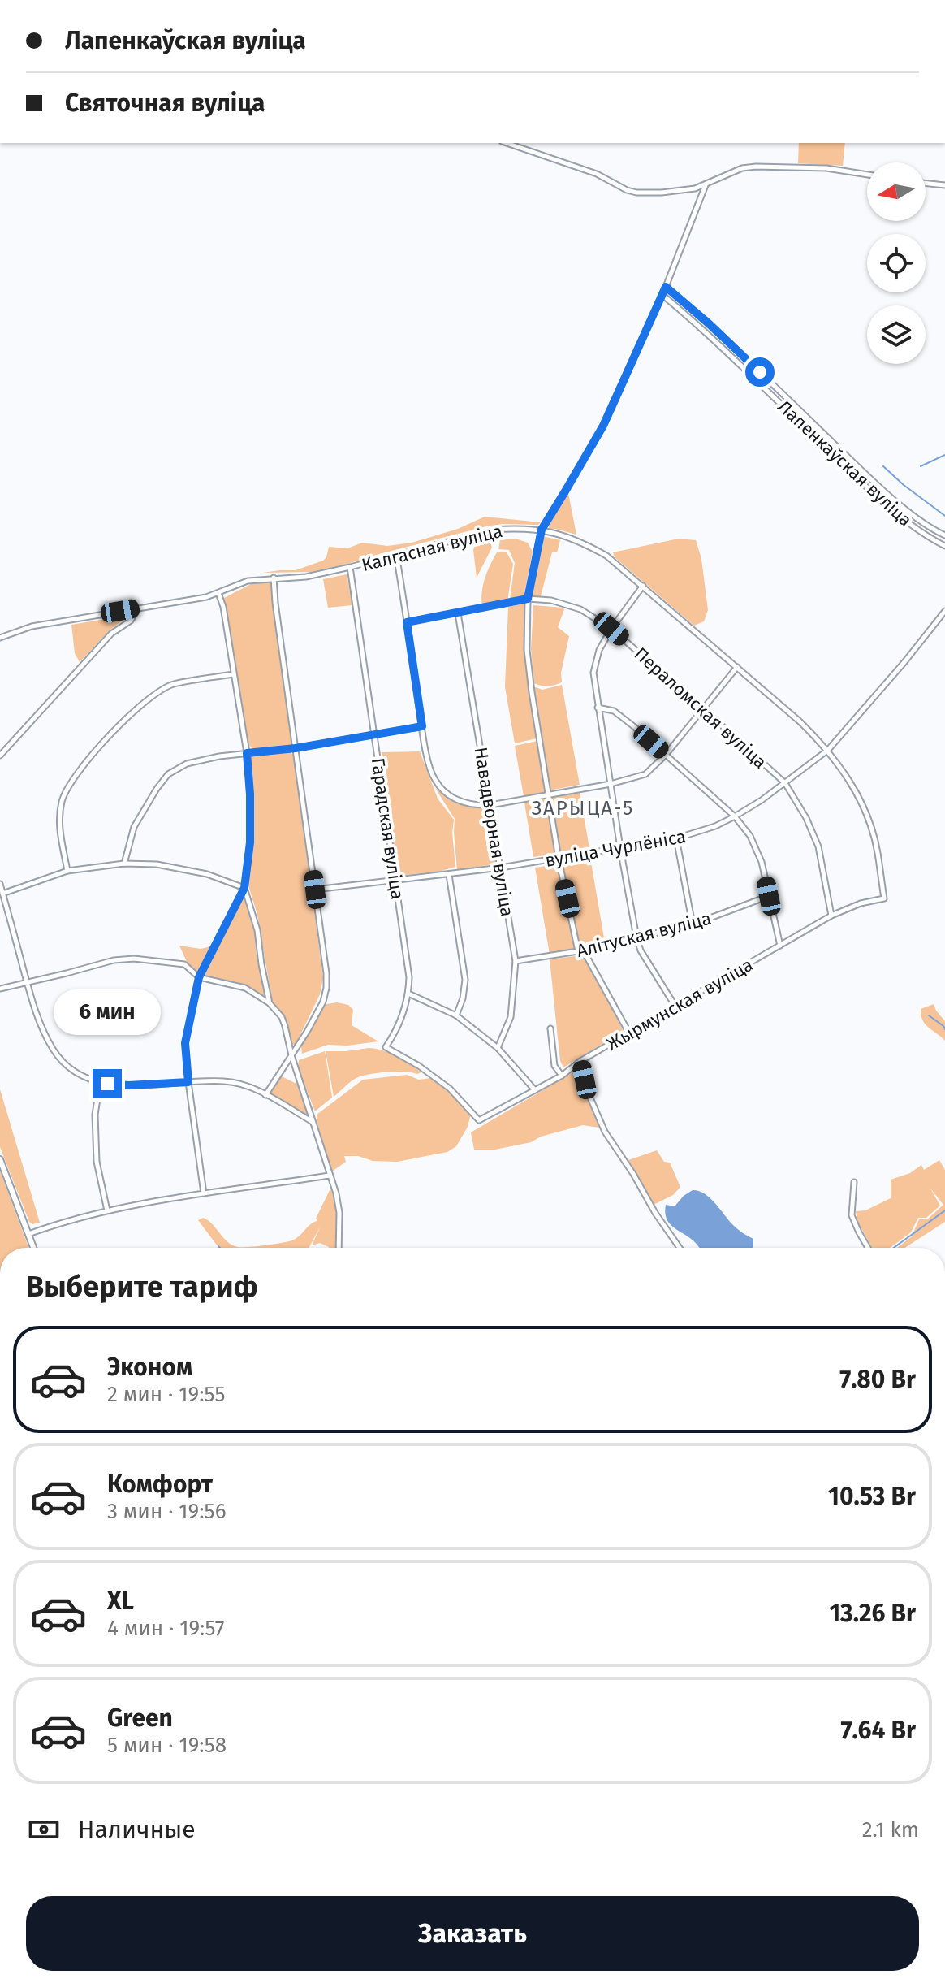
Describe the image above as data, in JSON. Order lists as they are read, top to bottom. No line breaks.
{"streets":{"street":["Лапенкаўская вуліца","Калгасная вуліца","Пераломская вуліца","Гарадская вуліца","Навадворная вуліца","вуліца Чурлёніса","Алітуская вуліца","Жырмунская вуліца"]},"crossings":[["Калгасная вуліца","Гарадская вуліца"],["Калгасная вуліца","вуліца Чурлёніса"],["Калгасная вуліца","Жырмунская вуліца"],["Пераломская вуліца","Навадворная вуліца"],["Пераломская вуліца","вуліца Чурлёніса"],["Пераломская вуліца","Жырмунская вуліца"],["Гарадская вуліца","вуліца Чурлёніса"],["Гарадская вуліца","Жырмунская вуліца"],["Навадворная вуліца","вуліца Чурлёніса"],["Навадворная вуліца","Алітуская вуліца"]],"districts":["ЗАРЫЦА-5"],"north":"left","page":{"banner":["Лапенкаўская вуліца","Святочная вуліца"],"bubble":"6 мин","heading":"Выберите тариф","list":[{"name":"Эконом","note":"2 мин · 19:55","value":"7.80 Br"},{"name":"Комфорт","note":"3 мин · 19:56","value":"10.53 Br"},{"name":"XL","note":"4 мин · 19:57","value":"13.26 Br"},{"name":"Green","note":"5 мин · 19:58","value":"7.64 Br"}],"pay":["Наличные","2.1 km"],"buttons":"Заказать"}}
